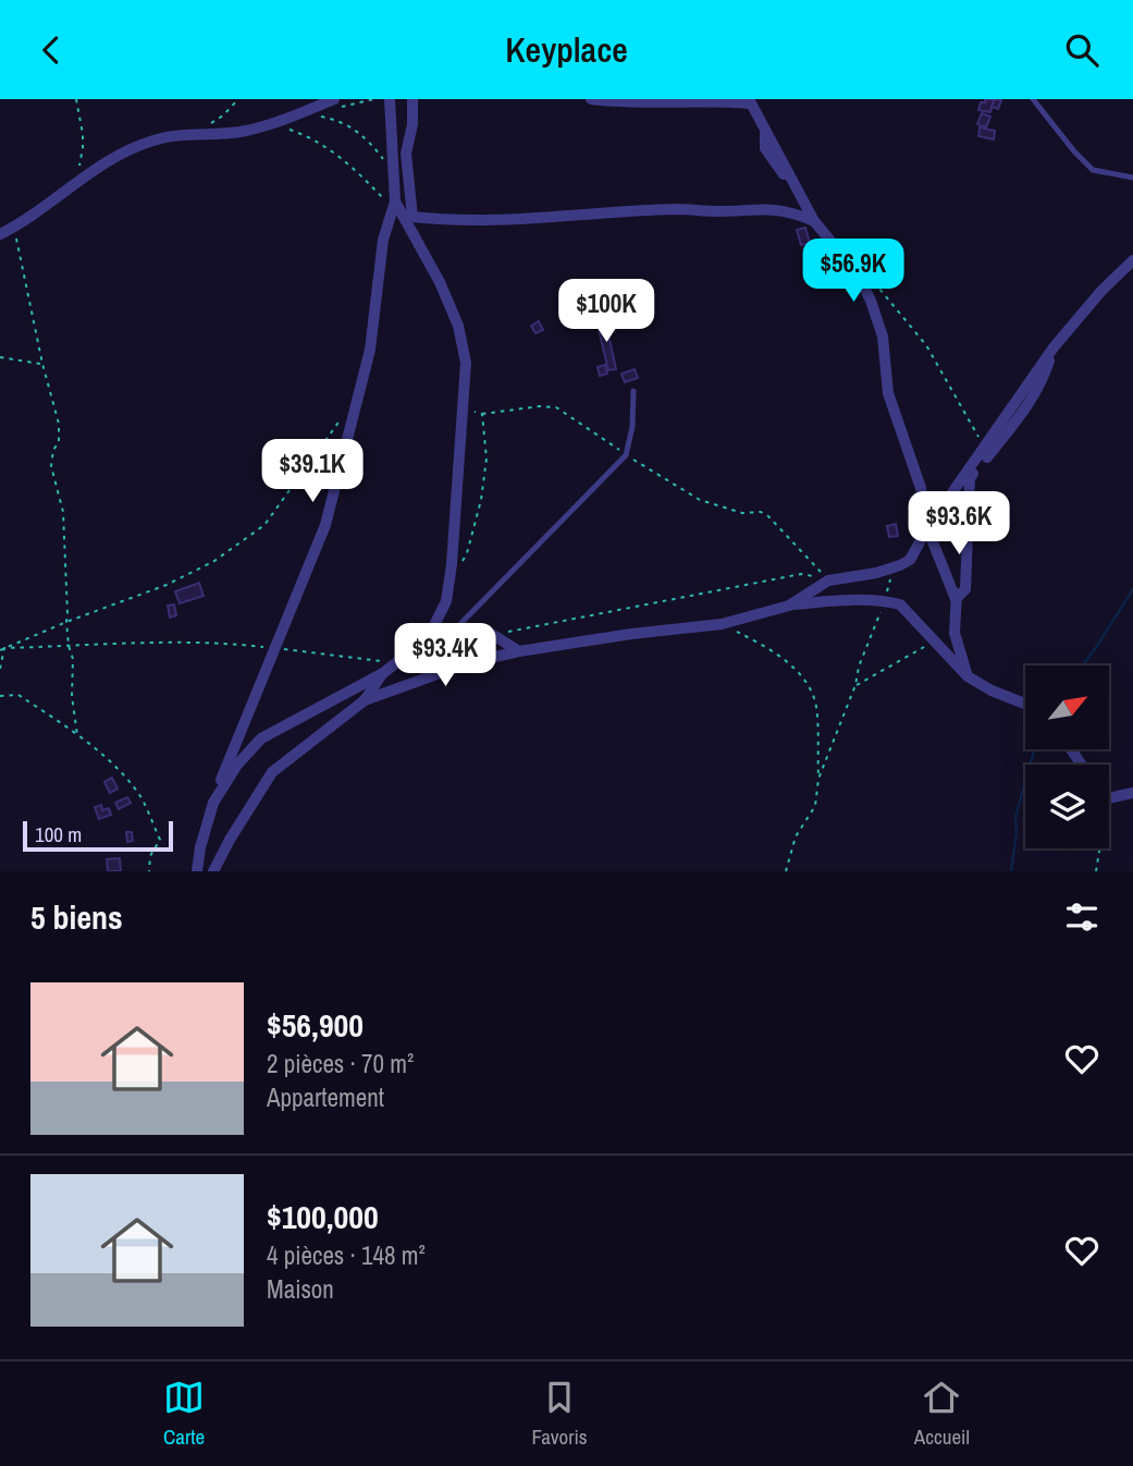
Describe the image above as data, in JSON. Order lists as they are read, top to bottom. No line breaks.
{"scale_bar":"100 m","north":"top right","page":{"header":"Keyplace","price":["$56.9K","$100K","$39.1K","$93.6K","$93.4K"],"scale":"100 m","heading":"5 biens","list":[{"name":"$56,900","note":"2 pièces · 70 m² · Appartement"},{"name":"$100,000","note":"4 pièces · 148 m² · Maison"}],"tabs":["Carte","Favoris","Accueil"]}}
